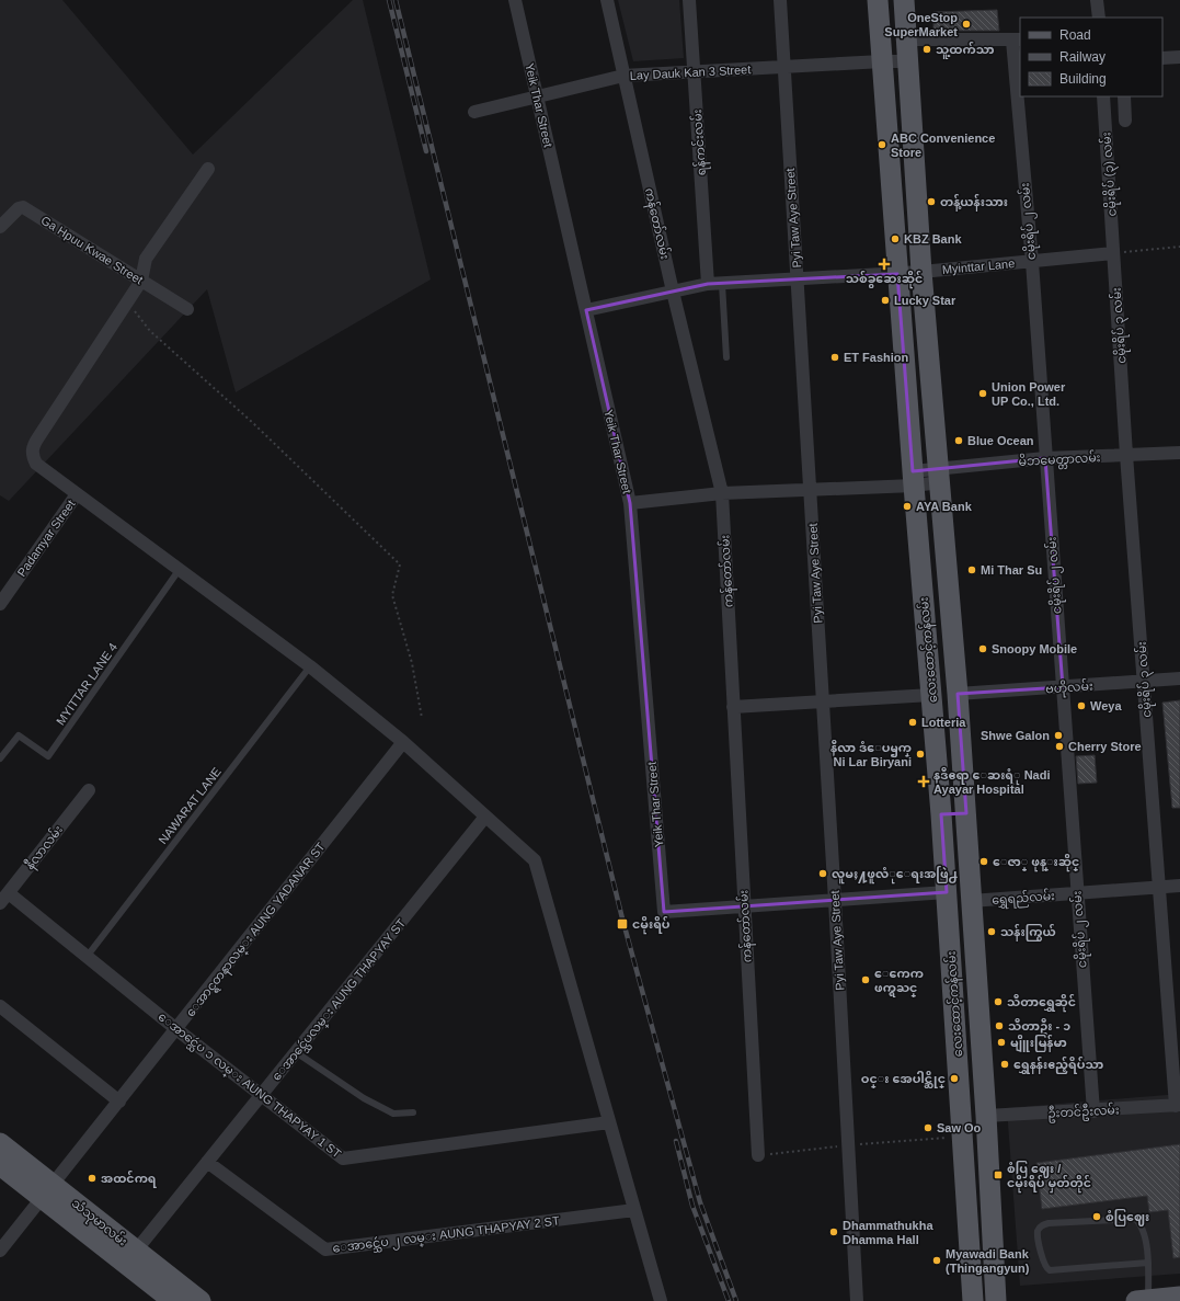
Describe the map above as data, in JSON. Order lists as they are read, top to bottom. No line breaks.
{"streets":{"main road":["လေးထောင့်ကန်လမ်း","သံသုမာလမ်း"],"street":["Lay Dauk Kan 3 Street","Yeik Thar Street","ရန်ကင်းလမ်း","ငမိုးရိပ် (၃) လမ်း","Pyi Taw Aye Street","ငမိုးရိပ် ၂ လမ်း","ကန်တော်လမ်း","Ga Hpuu Kwae Street","Myinttar Lane","ငမိုးရိပ် ၃ လမ်း","မိဘမေတ္တာလမ်း","Padamyar Street","ဗဟိုလမ်း","နီလာလမ်း","ရွှေရည်လမ်း","ေအာင္ရတနာလမ္း AUNG YADANAR ST","ေအာင္သေဴပလမ္း AUNG THAPYAY ST","ေအာင္သေဴပ ၁ လမ္း AUNG THAPYAY 1 ST","ဦးတင်ဦးလမ်း","ေအာင္သေဴပ ၂ လမ္း AUNG THAPYAY 2 ST"],"lane":["MYITTAR LANE 4","NAWARAT LANE"]},"crossings":[["Lay Dauk Kan 3 Street","Yeik Thar Street"],["Lay Dauk Kan 3 Street","ရန်ကင်းလမ်း"],["Lay Dauk Kan 3 Street","Pyi Taw Aye Street"],["Lay Dauk Kan 3 Street","ကန်တော်လမ်း"],["Lay Dauk Kan 3 Street","လေးထောင့်ကန်လမ်း"],["Yeik Thar Street","ကန်တော်လမ်း"],["Yeik Thar Street","Myinttar Lane"],["Yeik Thar Street","မိဘမေတ္တာလမ်း"],["ရန်ကင်းလမ်း","Myinttar Lane"],["ငမိုးရိပ် (၃) လမ်း","Myinttar Lane"],["ငမိုးရိပ် (၃) လမ်း","ငမိုးရိပ် ၃ လမ်း"],["Pyi Taw Aye Street","Myinttar Lane"],["Pyi Taw Aye Street","မိဘမေတ္တာလမ်း"],["ငမိုးရိပ် ၂ လမ်း","Myinttar Lane"],["ငမိုးရိပ် ၂ လမ်း","မိဘမေတ္တာလမ်း"],["ငမိုးရိပ် ၂ လမ်း","ဗဟိုလမ်း"],["ငမိုးရိပ် ၂ လမ်း","ရွှေရည်လမ်း"],["ငမိုးရိပ် ၂ လမ်း","ဦးတင်ဦးလမ်း"],["ကန်တော်လမ်း","Myinttar Lane"],["ကန်တော်လမ်း","မိဘမေတ္တာလမ်း"],["Myinttar Lane","ငမိုးရိပ် ၃ လမ်း"],["Myinttar Lane","လေးထောင့်ကန်လမ်း"],["ငမိုးရိပ် ၃ လမ်း","မိဘမေတ္တာလမ်း"],["ငမိုးရိပ် ၃ လမ်း","ဗဟိုလမ်း"],["ငမိုးရိပ် ၃ လမ်း","ရွှေရည်လမ်း"],["ငမိုးရိပ် ၃ လမ်း","ဦးတင်ဦးလမ်း"],["မိဘမေတ္တာလမ်း","လေးထောင့်ကန်လမ်း"],["လေးထောင့်ကန်လမ်း","ဗဟိုလမ်း"],["လေးထောင့်ကန်လမ်း","ရွှေရည်လမ်း"],["လေးထောင့်ကန်လမ်း","ဦးတင်ဦးလမ်း"],["NAWARAT LANE","ေအာင္သေဴပ ၁ လမ္း AUNG THAPYAY 1 ST"],["နီလာလမ်း","ေအာင္သေဴပ ၁ လမ္း AUNG THAPYAY 1 ST"],["ေအာင္ရတနာလမ္း AUNG YADANAR ST","ေအာင္သေဴပ ၁ လမ္း AUNG THAPYAY 1 ST"],["ေအာင္ရတနာလမ္း AUNG YADANAR ST","သံသုမာလမ်း"],["ေအာင္သေဴပလမ္း AUNG THAPYAY ST","ေအာင္သေဴပ ၁ လမ္း AUNG THAPYAY 1 ST"],["ေအာင္သေဴပလမ္း AUNG THAPYAY ST","သံသုမာလမ်း"],["ေအာင္သေဴပလမ္း AUNG THAPYAY ST","ေအာင္သေဴပ ၂ လမ္း AUNG THAPYAY 2 ST"]],"places":{"other":["OneStop SuperMarket","သူ့ထက်သာ","ABC Convenience Store","တန့်ယန်းသား","KBZ Bank","Lucky Star","ET Fashion","Union Power UP Co., Ltd.","Blue Ocean","AYA Bank","Mi Thar Su","Snoopy Mobile","Weya","Lotteria","Shwe Galon","Cherry Store","နီလာ ဒံေပၝက္ Ni Lar Biryani","ေဇာ္ ဖုန္းဆိုင္","လူမႈ႔ဖူလံုေရးအဖြဲ႕","သန်းကြွယ်","ေကေက ဖက္ရႀင္","သီတာရွှေဆိုင်","သီတာဦး - ၁","မျိူးမြန်မာ","ရွှေနန်းဧည့်ရိပ်သာ","ဝင္း အေပါင္ဆိုင္","Saw Oo","အထင်ကရ","စံပြဈေး","Dhammathukha Dhamma Hall","Myawadi Bank (Thingangyun)"],"health":["သစ်ခွဆေးဆိုင်","နဒီဧရာ ေဆးရံု Nadi Ayayar Hospital"],"transit":["ငမိုးရိပ်","စံပြ ဈေး / ငမိုးရိပ် မှတ်တိုင်"]},"legend":["Road","Railway","Building"]}
